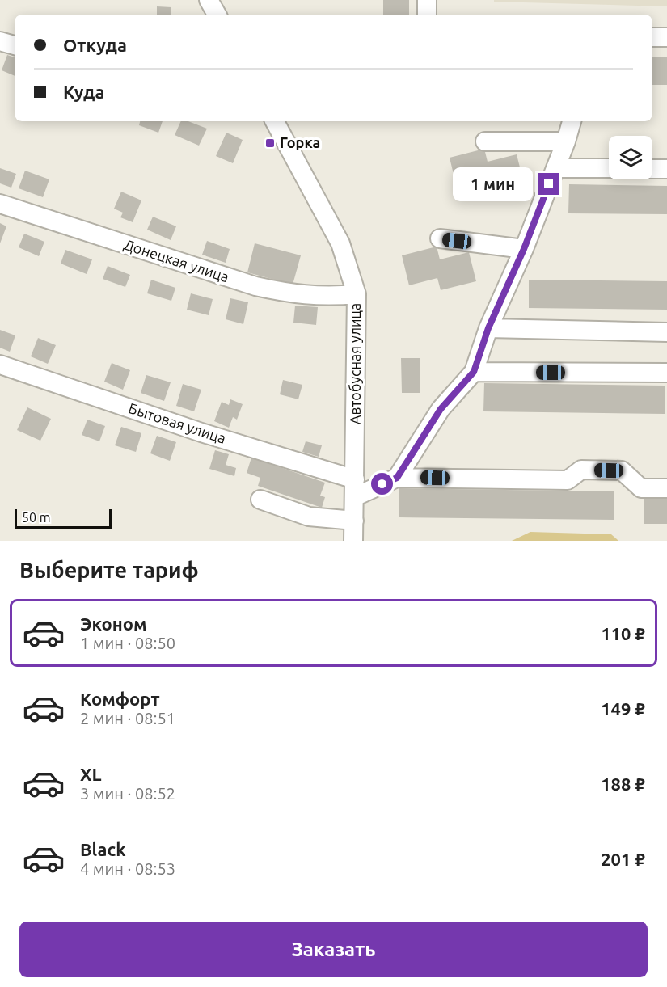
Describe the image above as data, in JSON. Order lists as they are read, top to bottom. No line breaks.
{"streets":{"street":["Донецкая улица","Автобусная улица","Бытовая улица"]},"crossings":[["Донецкая улица","Автобусная улица"],["Автобусная улица","Бытовая улица"]],"places":{"transit":["Горка"]},"scale_bar":"50 m","page":{"banner":["Откуда","Куда"],"bubble":"1 мин","scale":"50 m","heading":"Выберите тариф","list":[{"name":"Эконом","note":"1 мин · 08:50","value":"110 ₽"},{"name":"Комфорт","note":"2 мин · 08:51","value":"149 ₽"},{"name":"XL","note":"3 мин · 08:52","value":"188 ₽"},{"name":"Black","note":"4 мин · 08:53","value":"201 ₽"}],"buttons":"Заказать"}}
